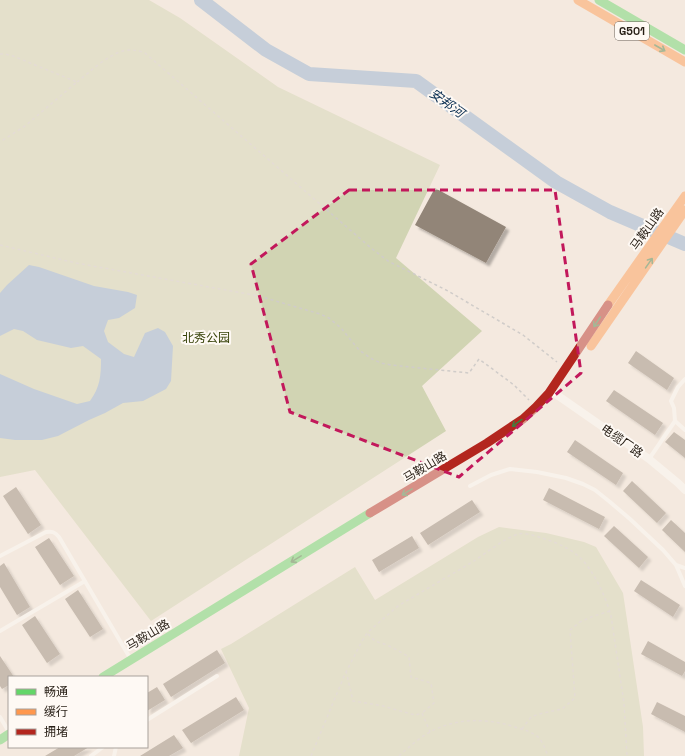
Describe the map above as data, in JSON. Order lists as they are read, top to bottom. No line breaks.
{"streets":{"main road":["G501","马鞍山路"],"street":["电缆厂路"]},"crossings":[["马鞍山路","电缆厂路"]],"water":["安邦河"],"parks":["北秀公园"],"legend":["畅通","缓行","拥堵"]}
